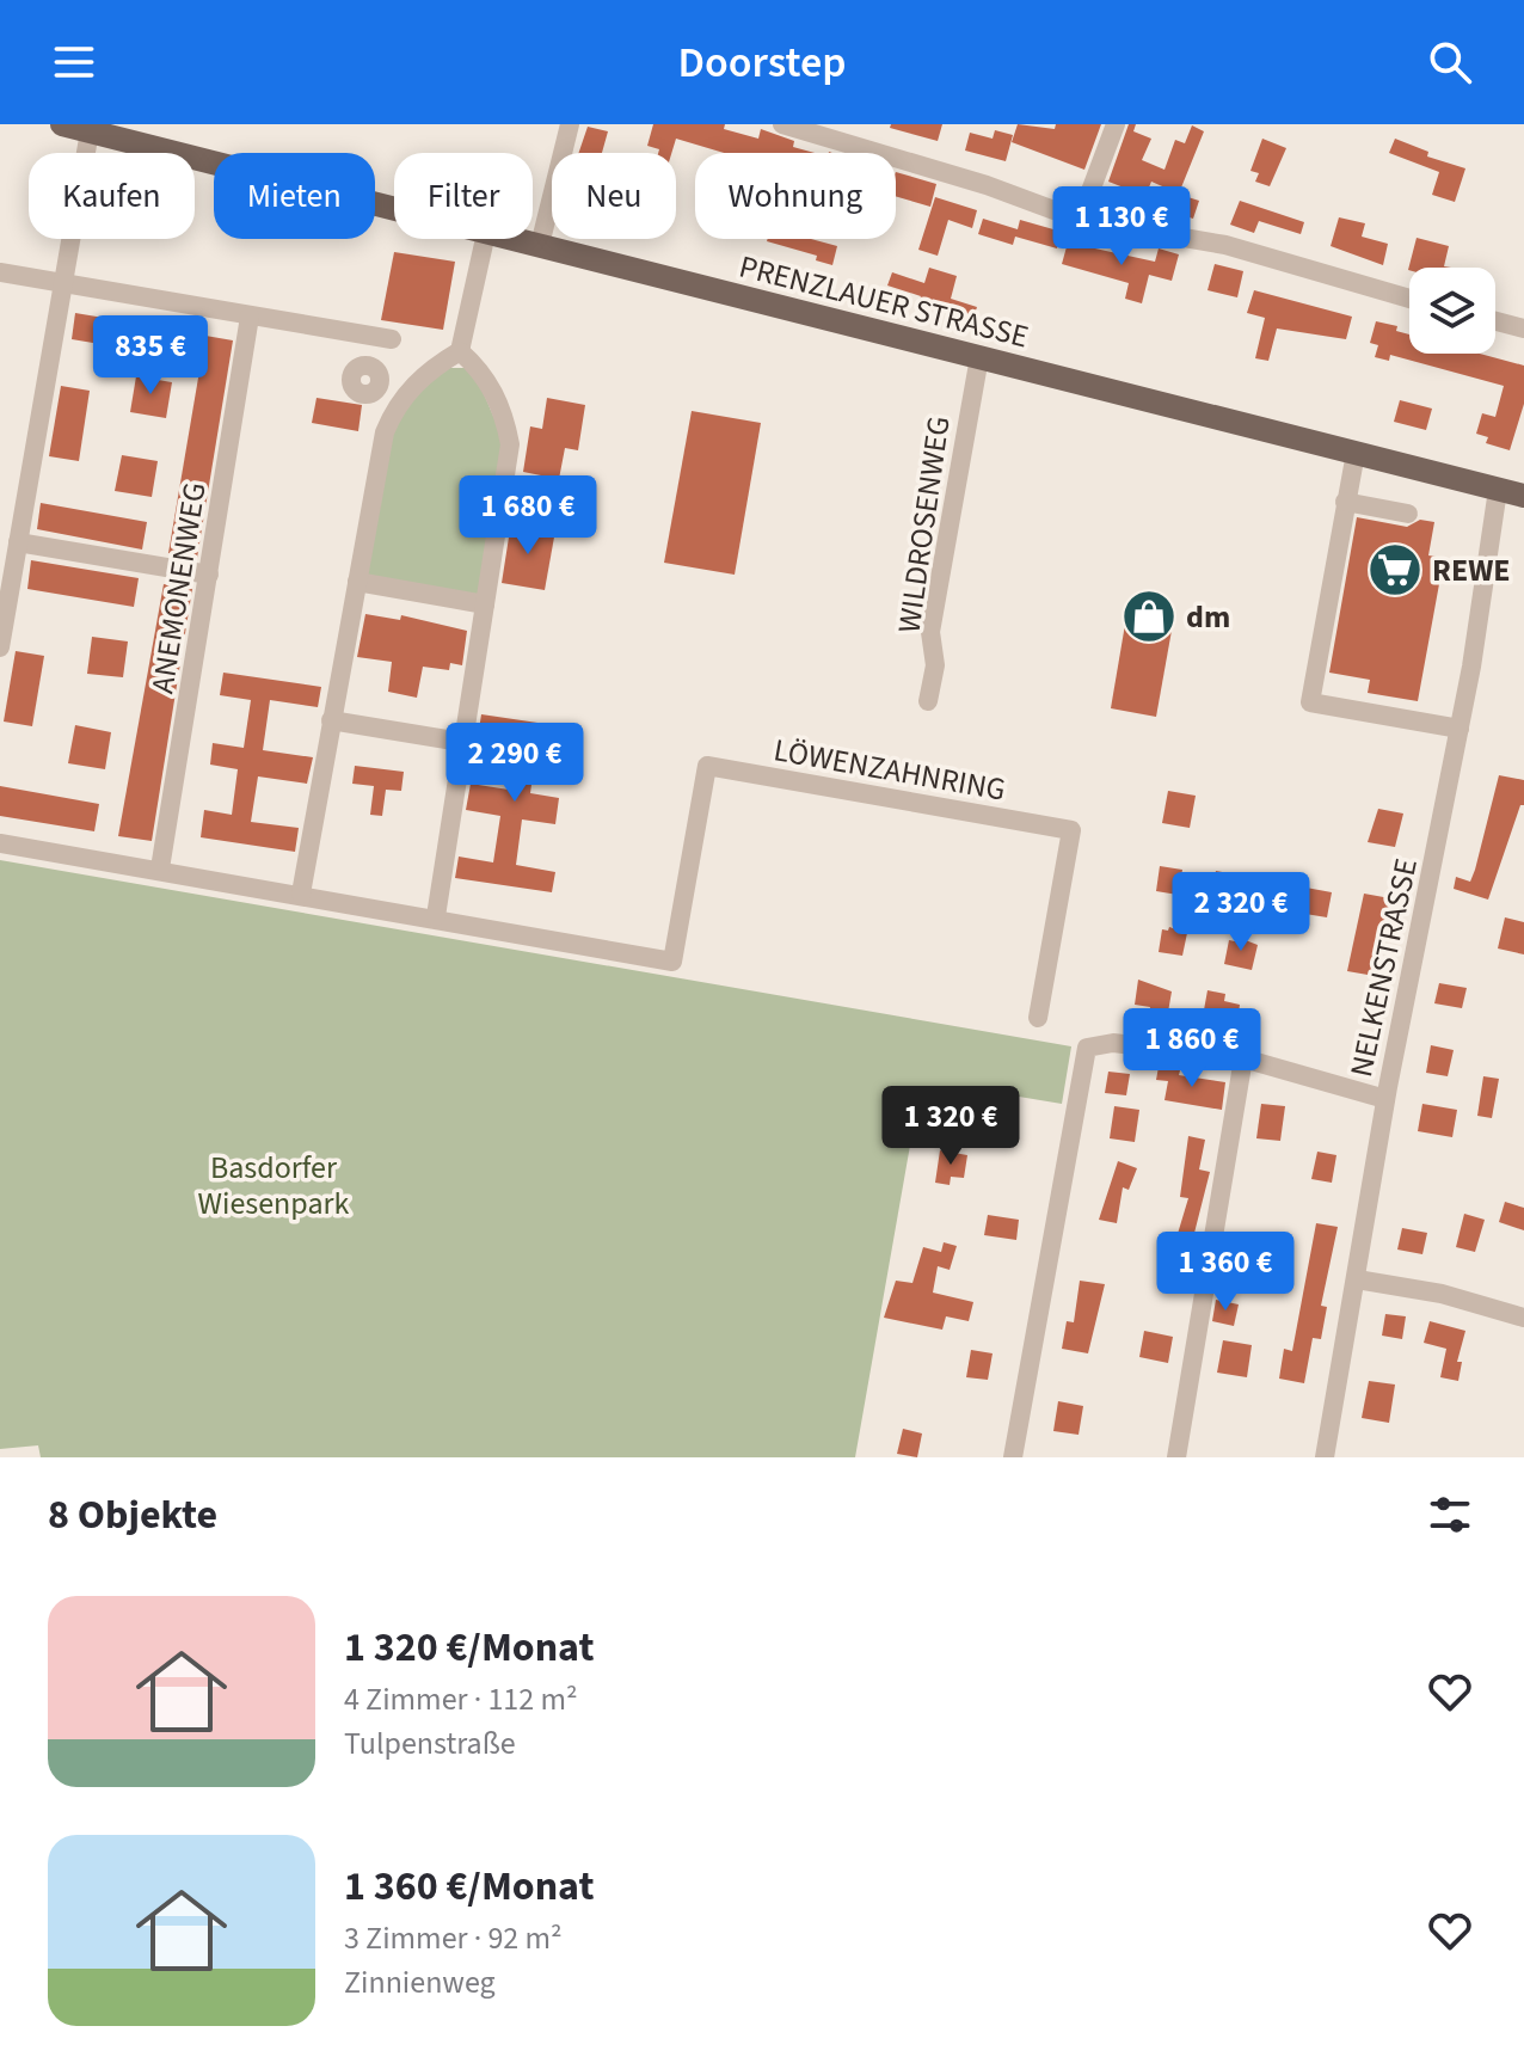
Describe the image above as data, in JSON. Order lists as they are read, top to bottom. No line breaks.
{"streets":{"main road":["PRENZLAUER STRASSE"],"street":["WILDROSENWEG","ANEMONENWEG","LÖWENZAHNRING","NELKENSTRASSE"]},"crossings":[["PRENZLAUER STRASSE","WILDROSENWEG"],["PRENZLAUER STRASSE","NELKENSTRASSE"]],"parks":["Basdorfer Wiesenpark"],"places":{"supermarket":["REWE"],"shop":["dm"]},"page":{"header":"Doorstep","chip":["Kaufen","Mieten","Filter","Neu","Wohnung"],"price":["1 130 €","835 €","1 680 €","2 290 €","2 320 €","1 860 €","1 320 €","1 360 €"],"heading":"8 Objekte","list":[{"name":"1 320 €/Monat","note":"4 Zimmer · 112 m² · Tulpenstraße"},{"name":"1 360 €/Monat","note":"3 Zimmer · 92 m² · Zinnienweg"}]}}
